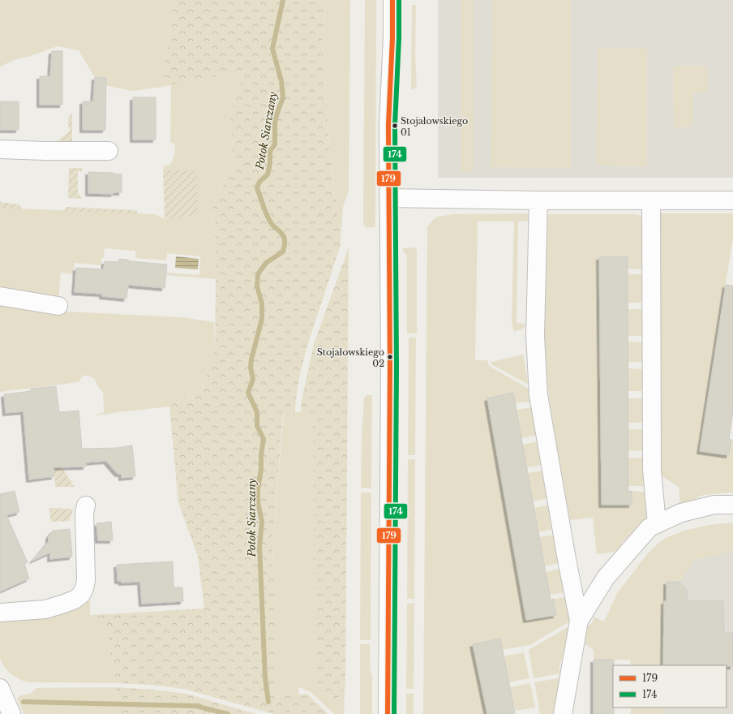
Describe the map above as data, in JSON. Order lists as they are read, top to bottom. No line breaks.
{"water":["Potok Siarczany"],"places":["Stojałowskiego 01","Stojałowskiego 02"],"lines":["transit line 179","transit line 174"],"legend":["179","174"]}
